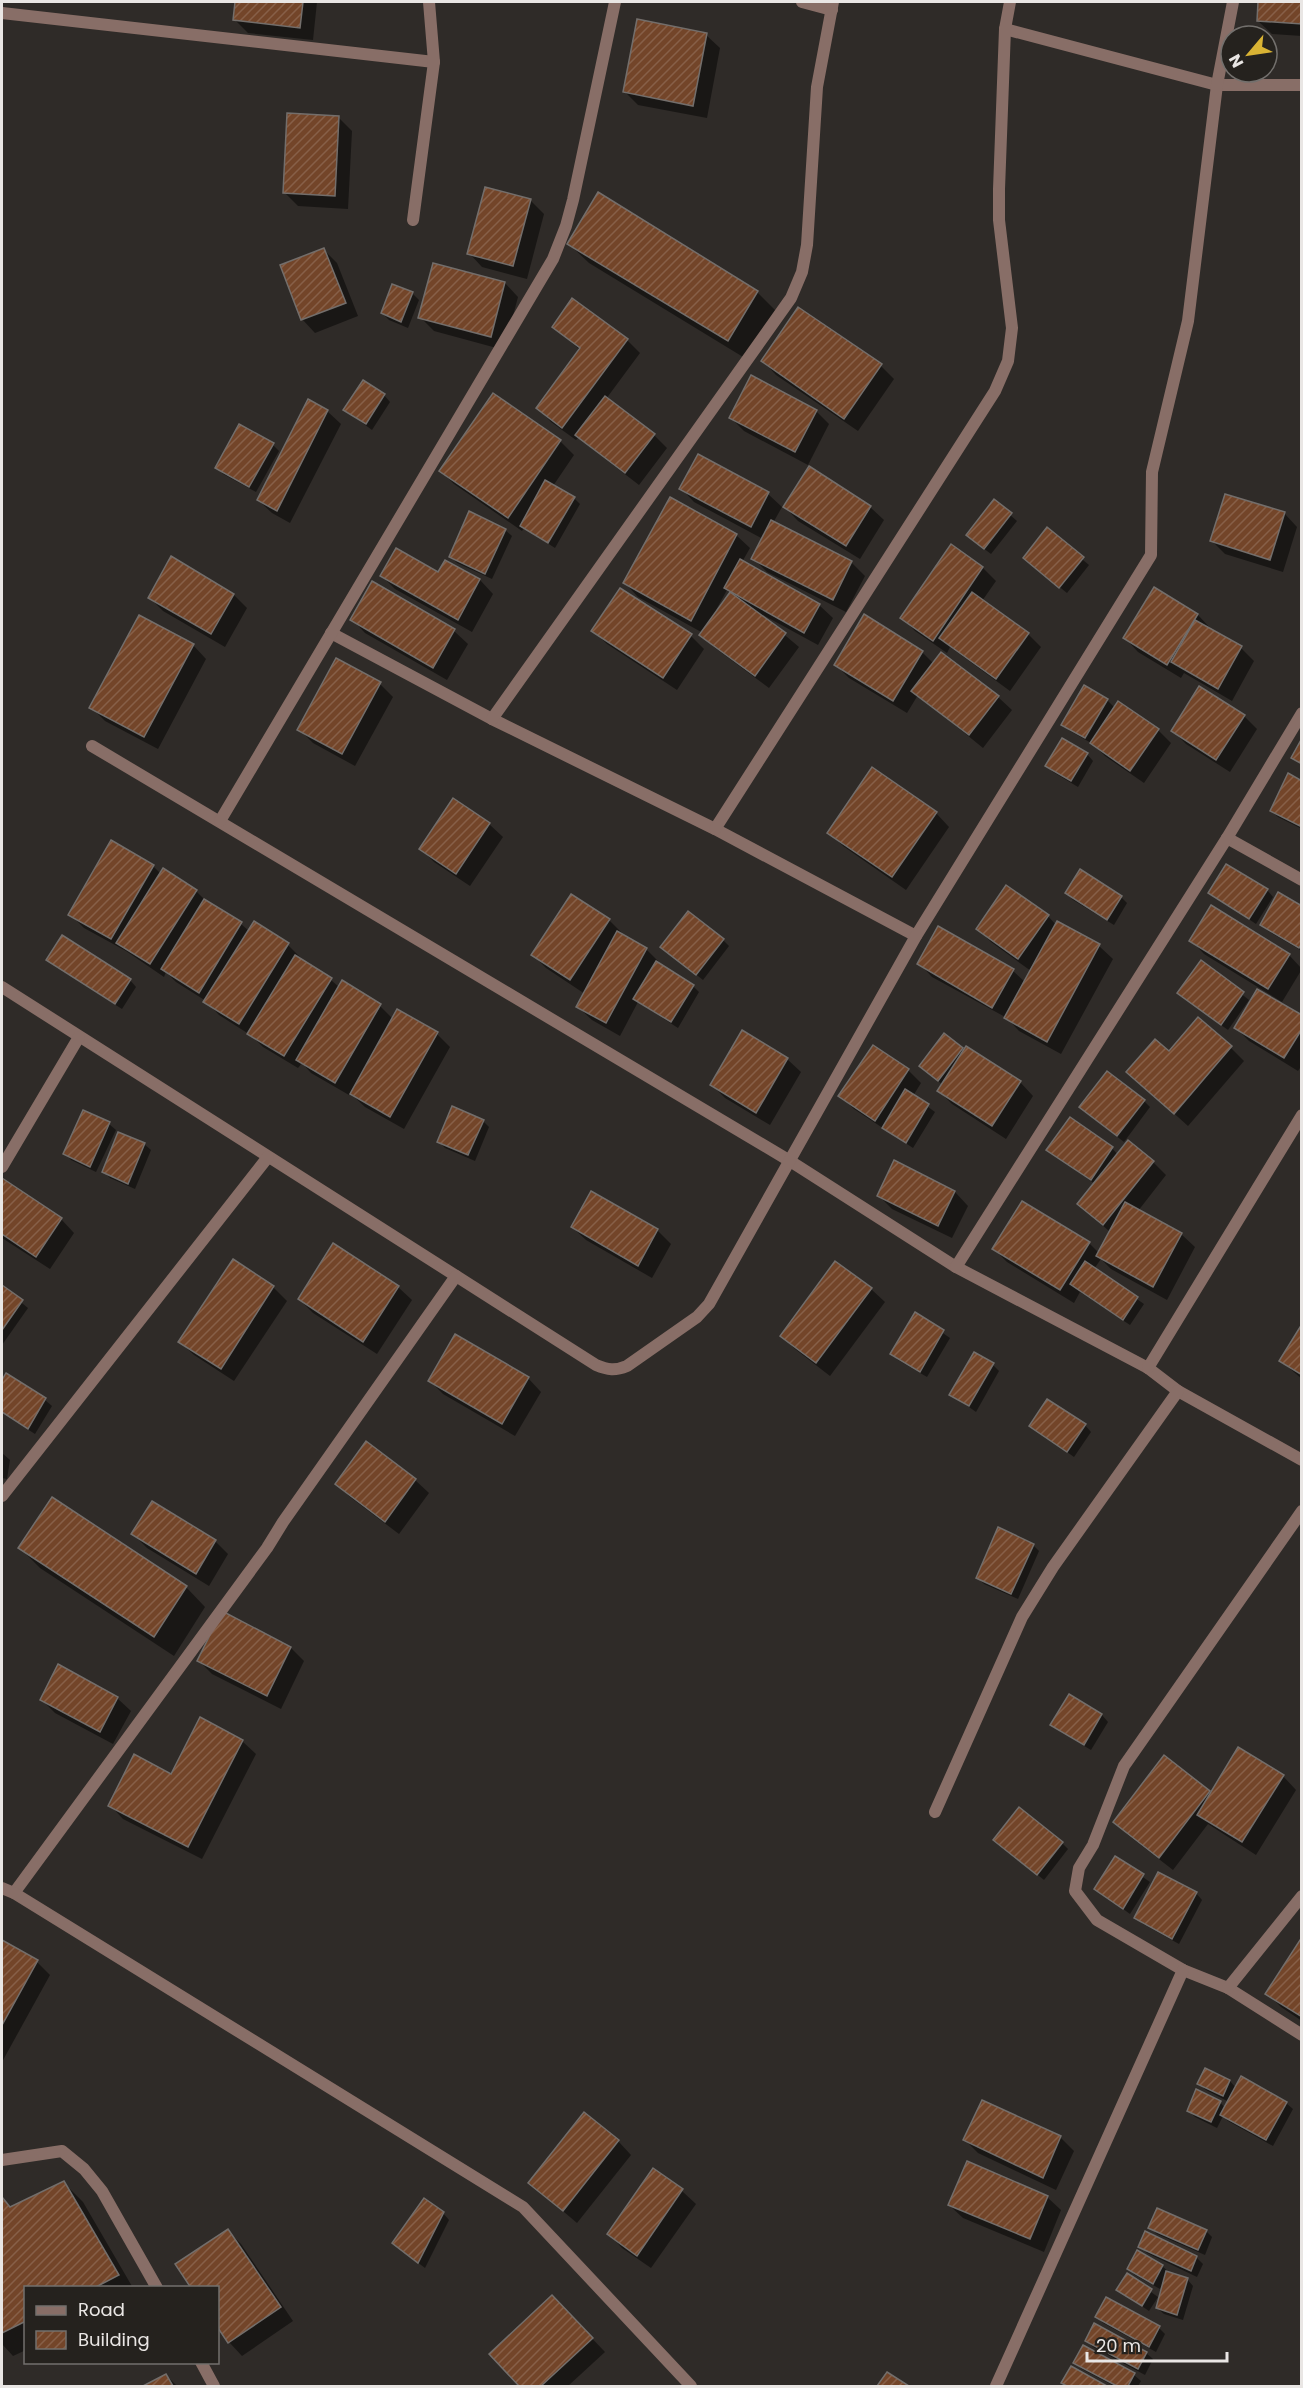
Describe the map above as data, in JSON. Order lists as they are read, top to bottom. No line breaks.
{"legend":["Road","Building"],"scale_bar":"20 m","north":"bottom left"}
